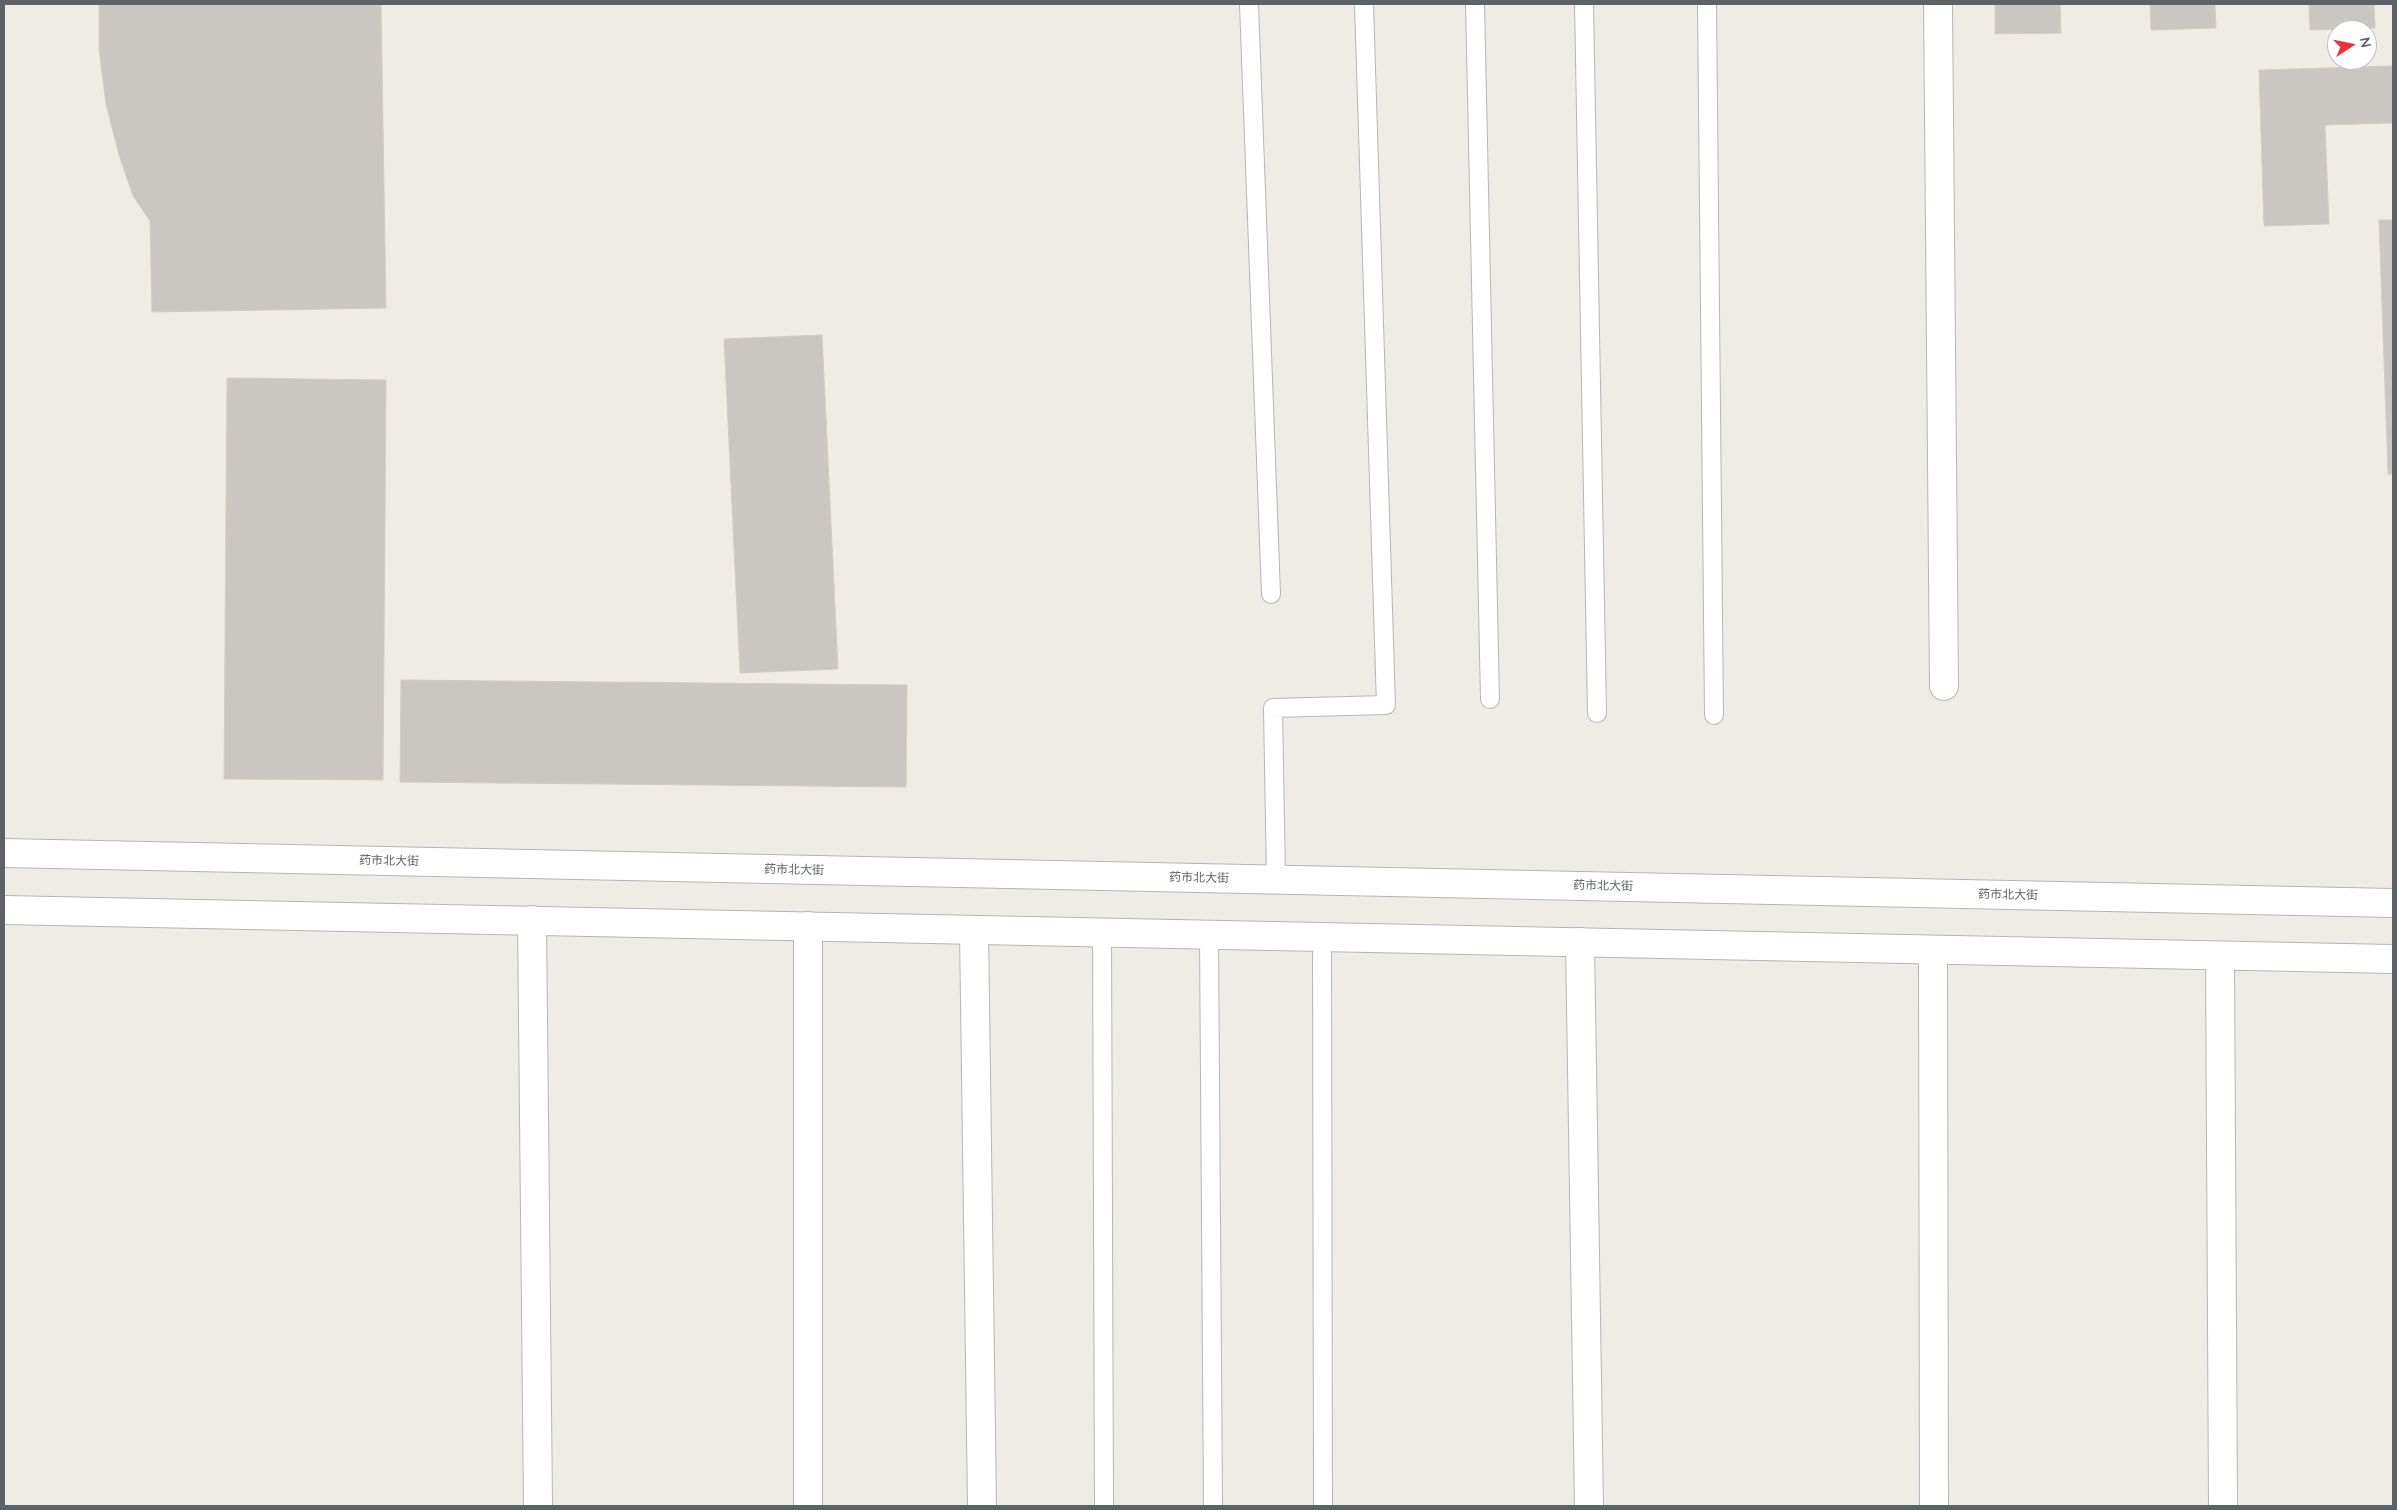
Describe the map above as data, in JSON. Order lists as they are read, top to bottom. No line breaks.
{"streets":{"main road":["药市北大街"]},"north":"right"}
